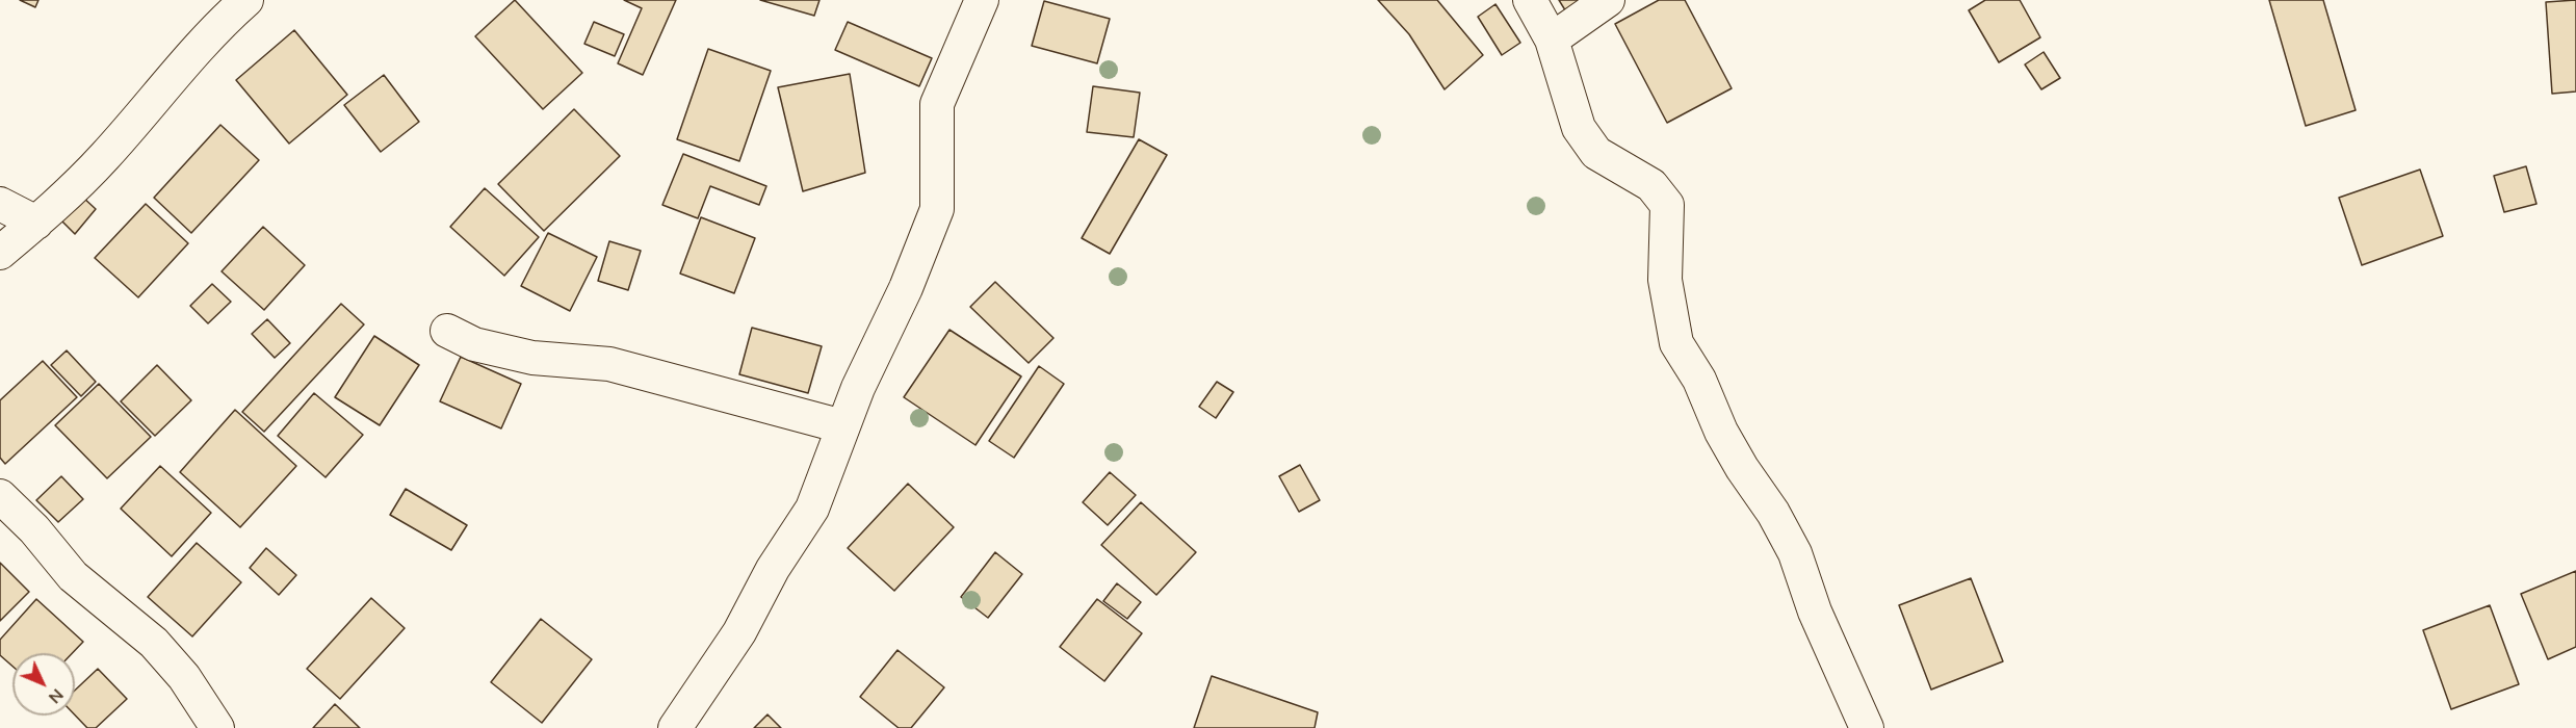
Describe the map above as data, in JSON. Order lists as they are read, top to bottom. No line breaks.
{"north":"bottom right"}
